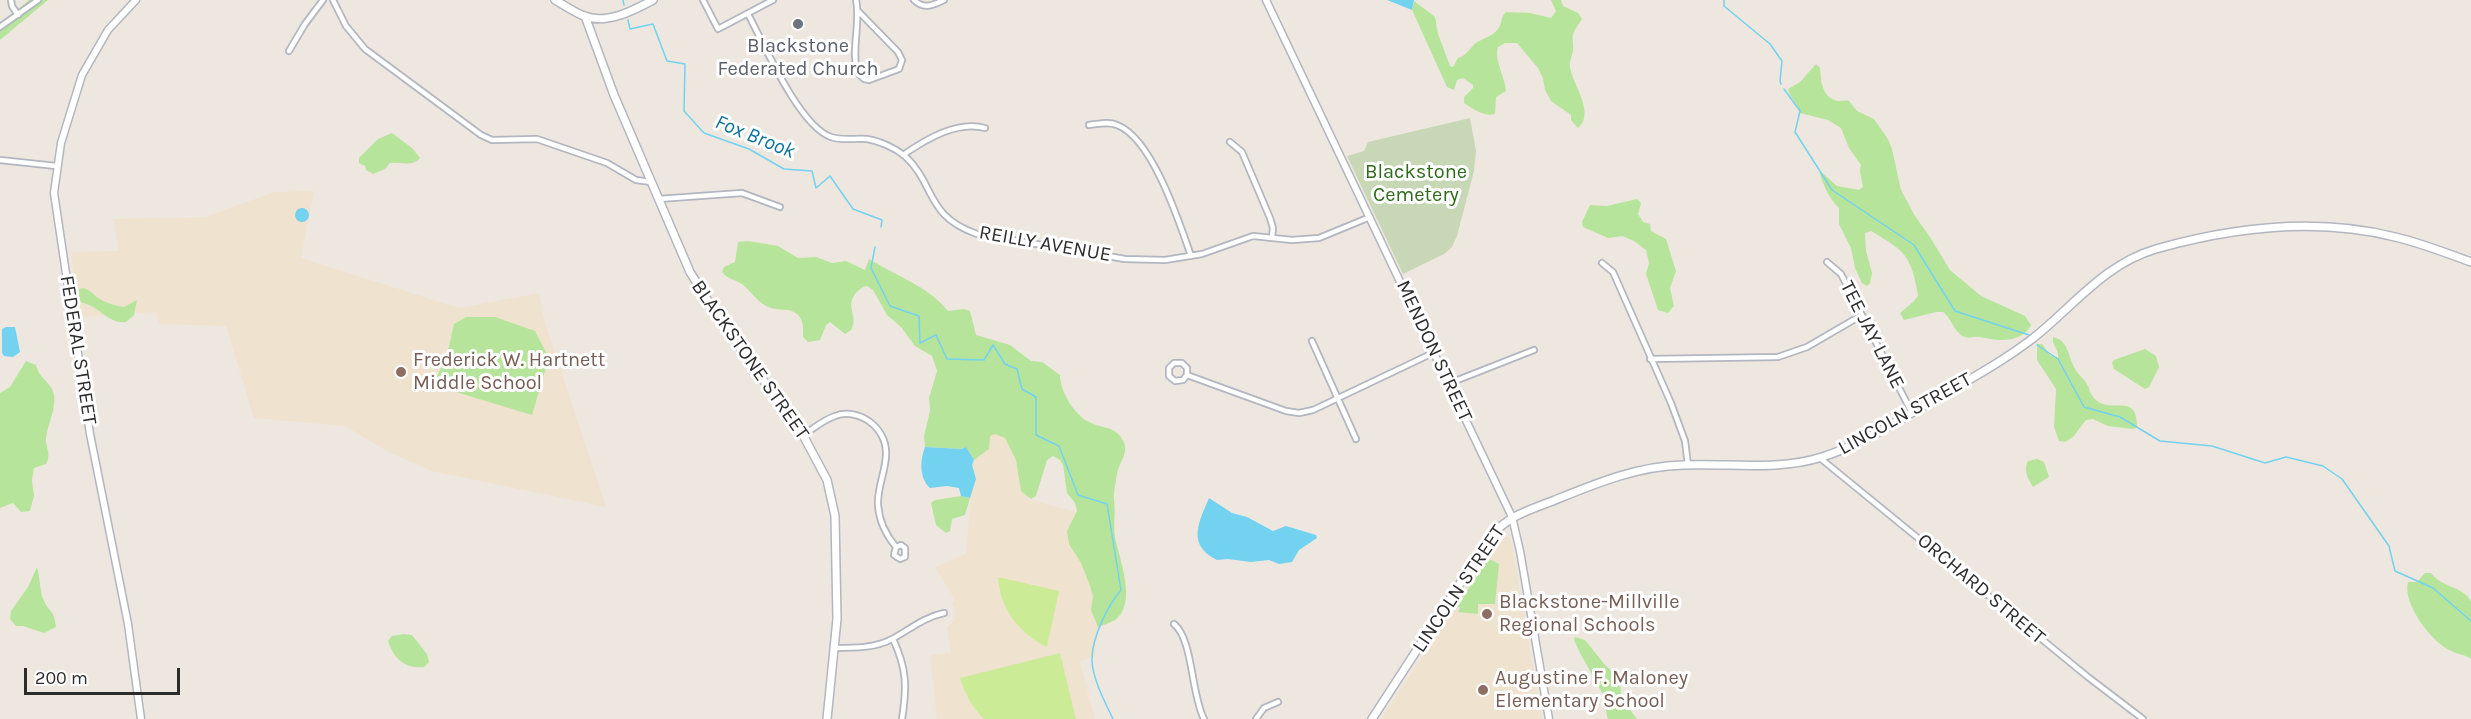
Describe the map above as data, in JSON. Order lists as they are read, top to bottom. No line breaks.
{"streets":{"main road":["BLACKSTONE STREET","LINCOLN STREET"],"street":["REILLY AVENUE","TEE JAY LANE","FEDERAL STREET","MENDON STREET","ORCHARD STREET"]},"crossings":[["REILLY AVENUE","MENDON STREET"],["TEE JAY LANE","LINCOLN STREET"],["MENDON STREET","LINCOLN STREET"],["LINCOLN STREET","ORCHARD STREET"]],"water":["Fox Brook"],"parks":["Blackstone Cemetery"],"places":["Blackstone Federated Church","Frederick W. Hartnett Middle School","Blackstone-Millville Regional Schools","Augustine F. Maloney Elementary School"],"scale_bar":"200 m"}
